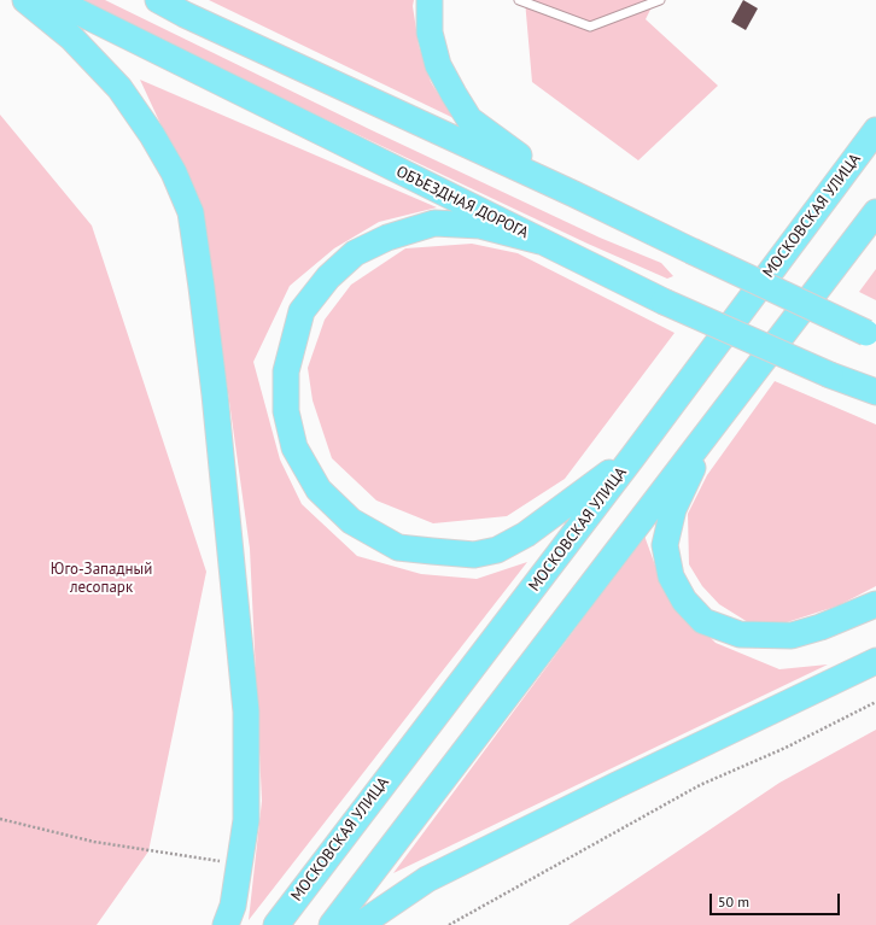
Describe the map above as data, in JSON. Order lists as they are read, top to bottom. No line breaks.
{"streets":{"main road":["ОБЪЕЗДНАЯ ДОРОГА","МОСКОВСКАЯ УЛИЦА"]},"parks":["Юго-Западный лесопарк"],"scale_bar":"50 m"}
